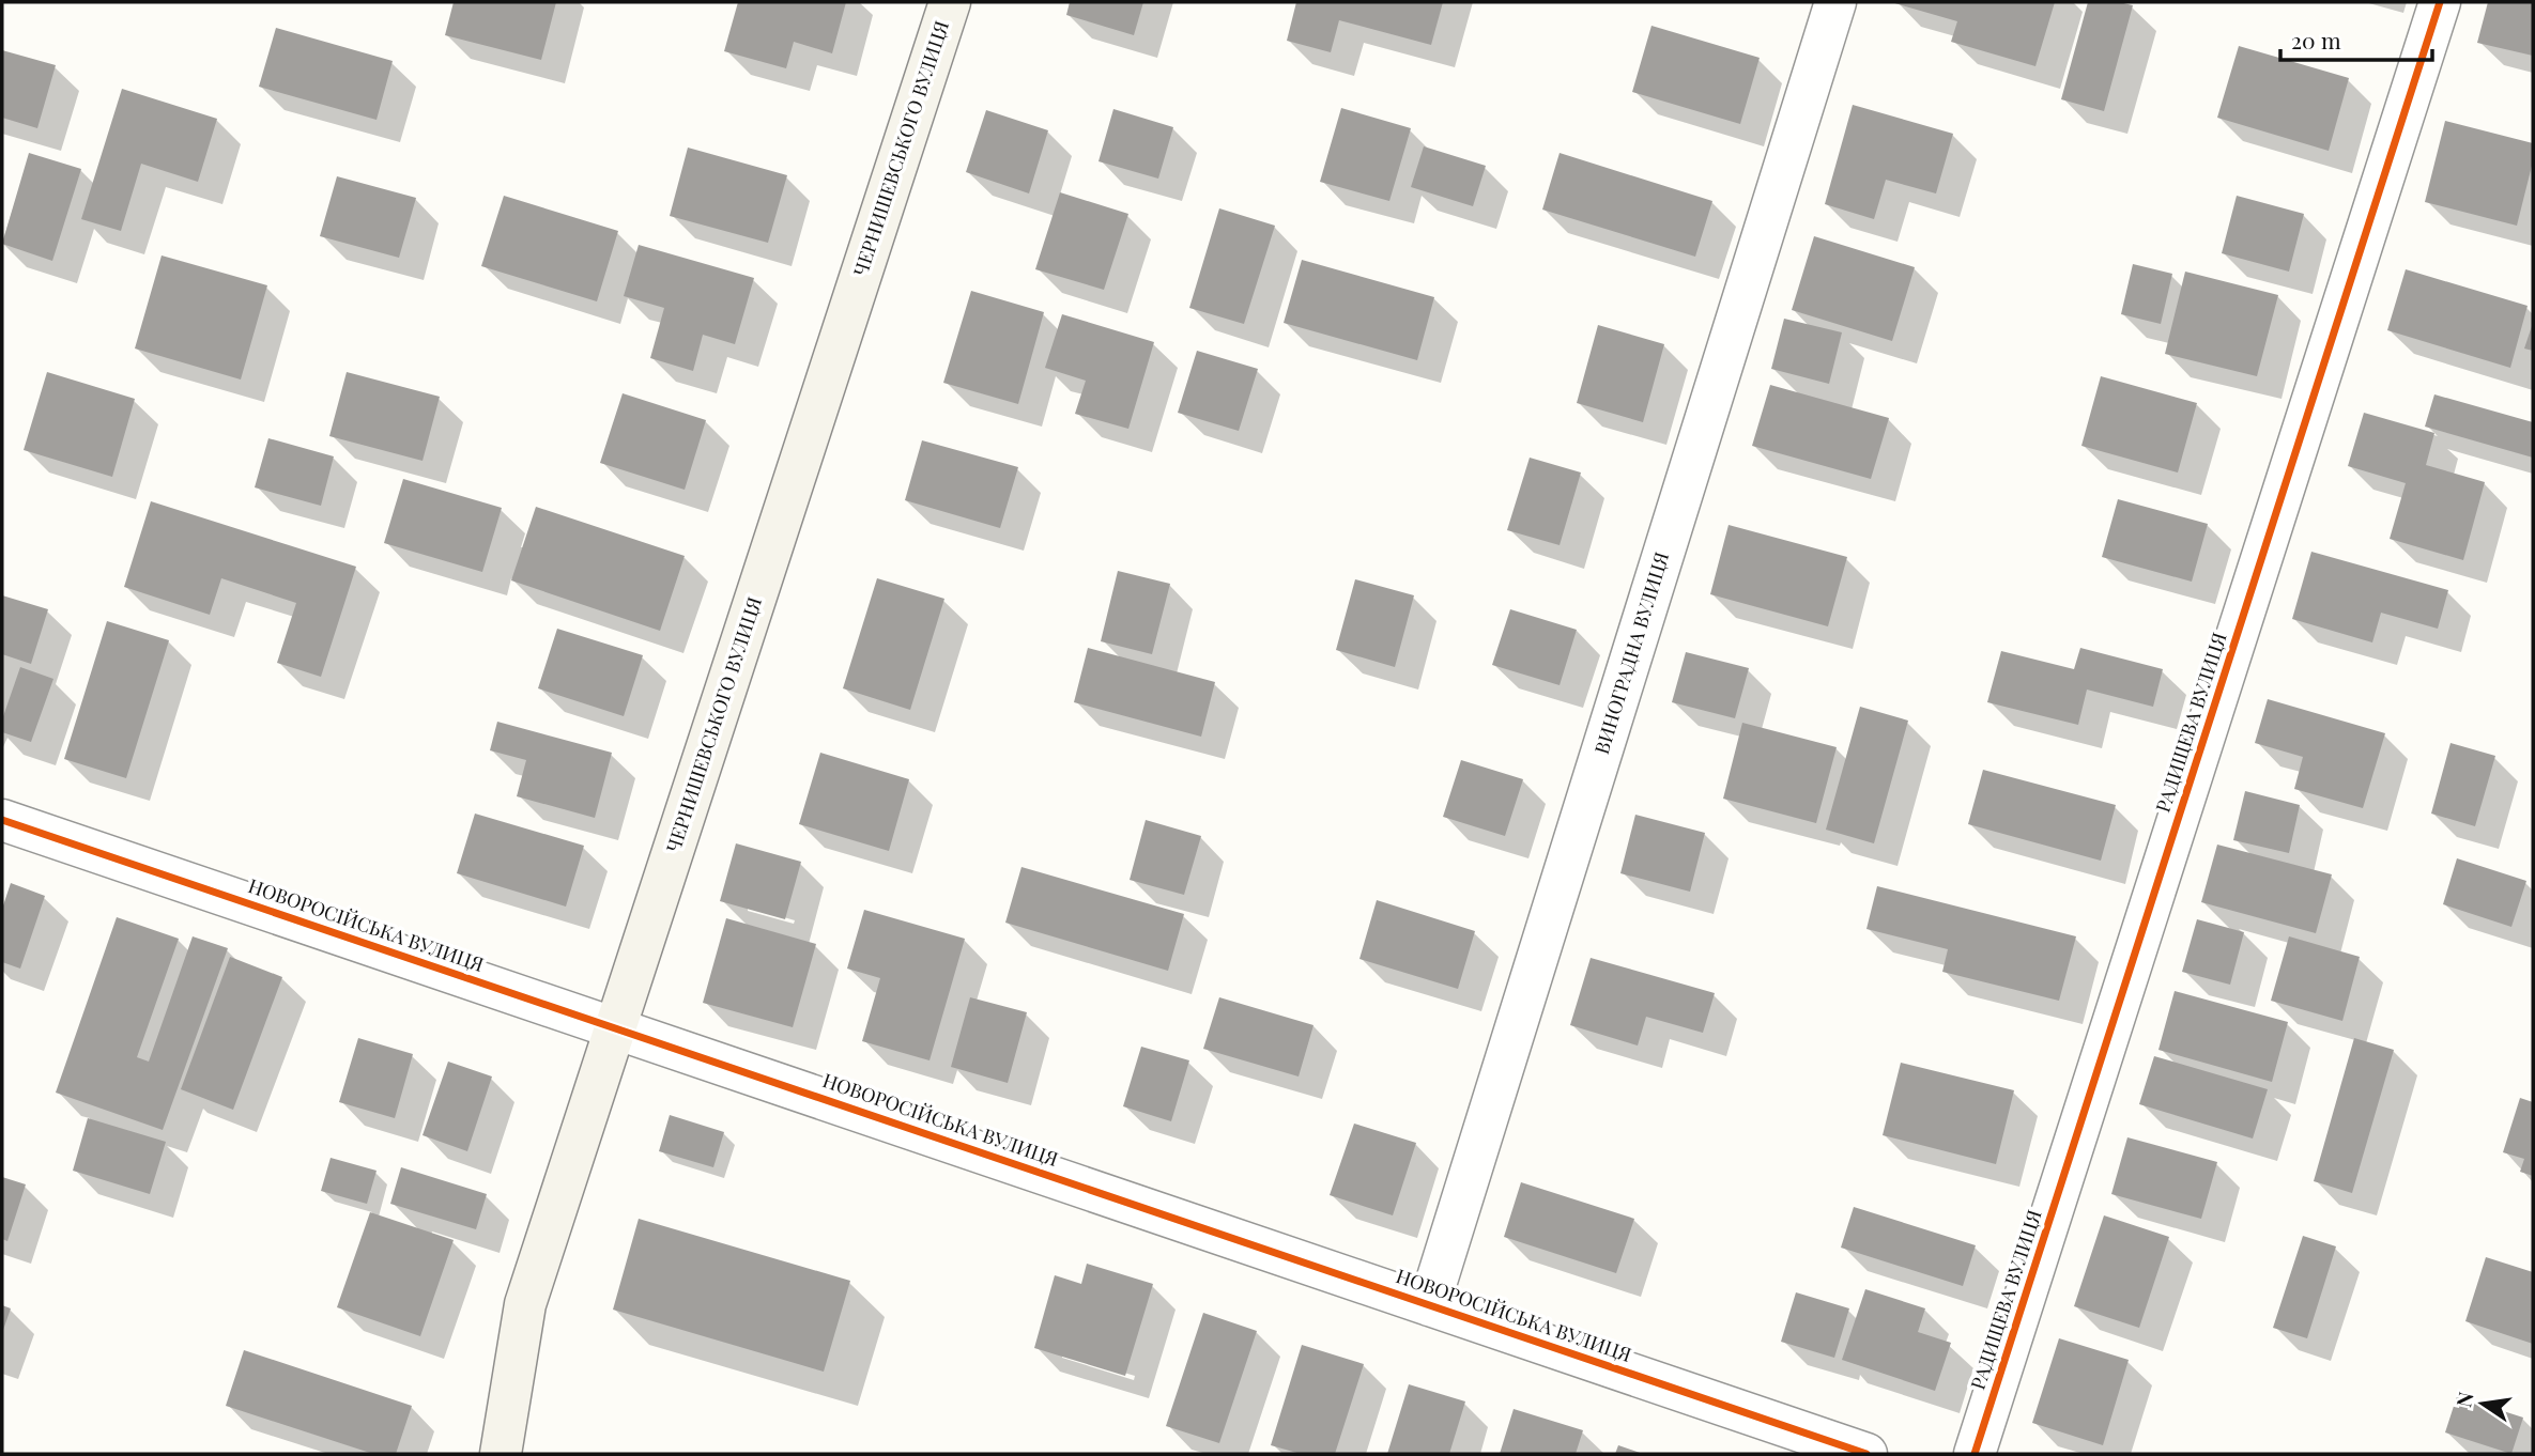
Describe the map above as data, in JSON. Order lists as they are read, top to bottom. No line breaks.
{"streets":{"street":["ЧЕРНИШЕВСЬКОГО ВУЛИЦЯ","ВИНОГРАДНА ВУЛИЦЯ","РАДИЩЕВА ВУЛИЦЯ","НОВОРОСІЙСЬКА ВУЛИЦЯ"]},"crossings":[["ЧЕРНИШЕВСЬКОГО ВУЛИЦЯ","НОВОРОСІЙСЬКА ВУЛИЦЯ"],["ВИНОГРАДНА ВУЛИЦЯ","НОВОРОСІЙСЬКА ВУЛИЦЯ"]],"scale_bar":"20 m","north":"left"}
